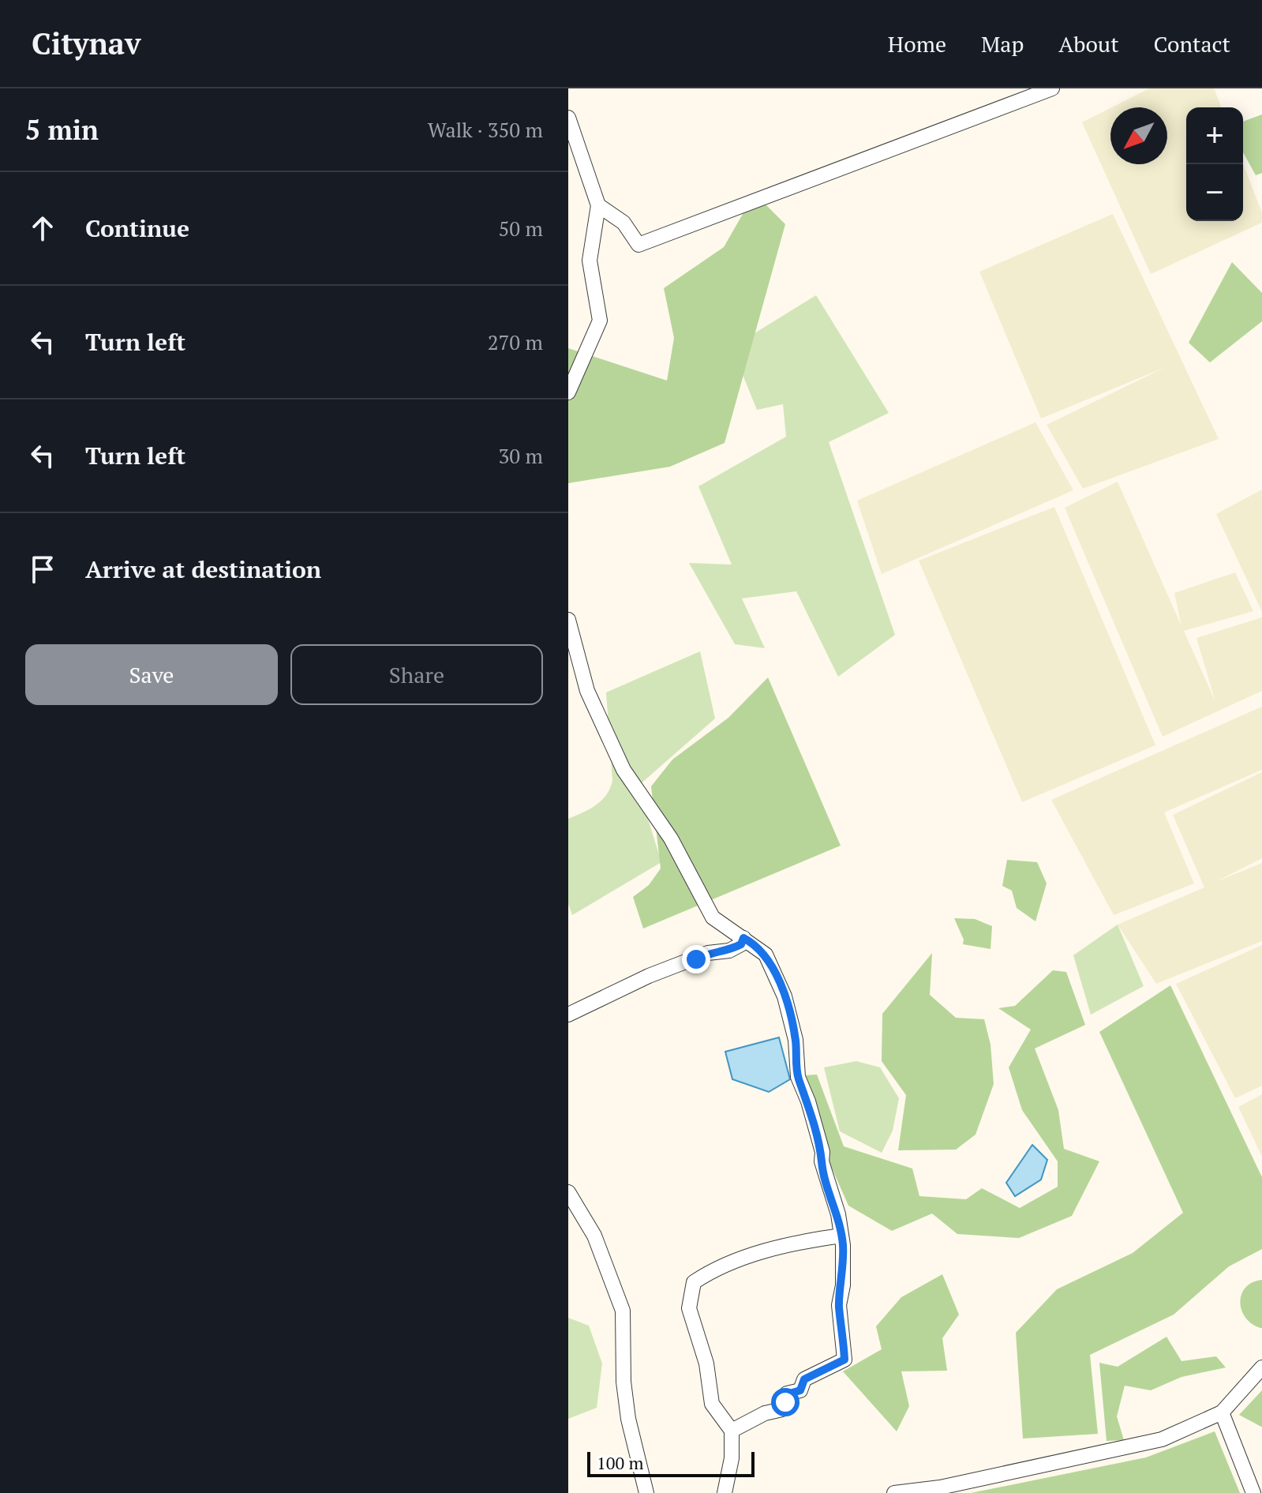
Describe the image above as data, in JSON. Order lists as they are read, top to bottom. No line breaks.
{"scale_bar":"100 m","north":"bottom left","page":{"header":"Citynav","nav":["Home","Map","About","Contact"],"heading":["5 min","Walk · 350 m"],"map_buttons":["+","−"],"list":[["Continue","50 m"],["Turn left","270 m"],["Turn left","30 m"],"Arrive at destination"],"buttons":["Save","Share"],"scale":"100 m"}}
